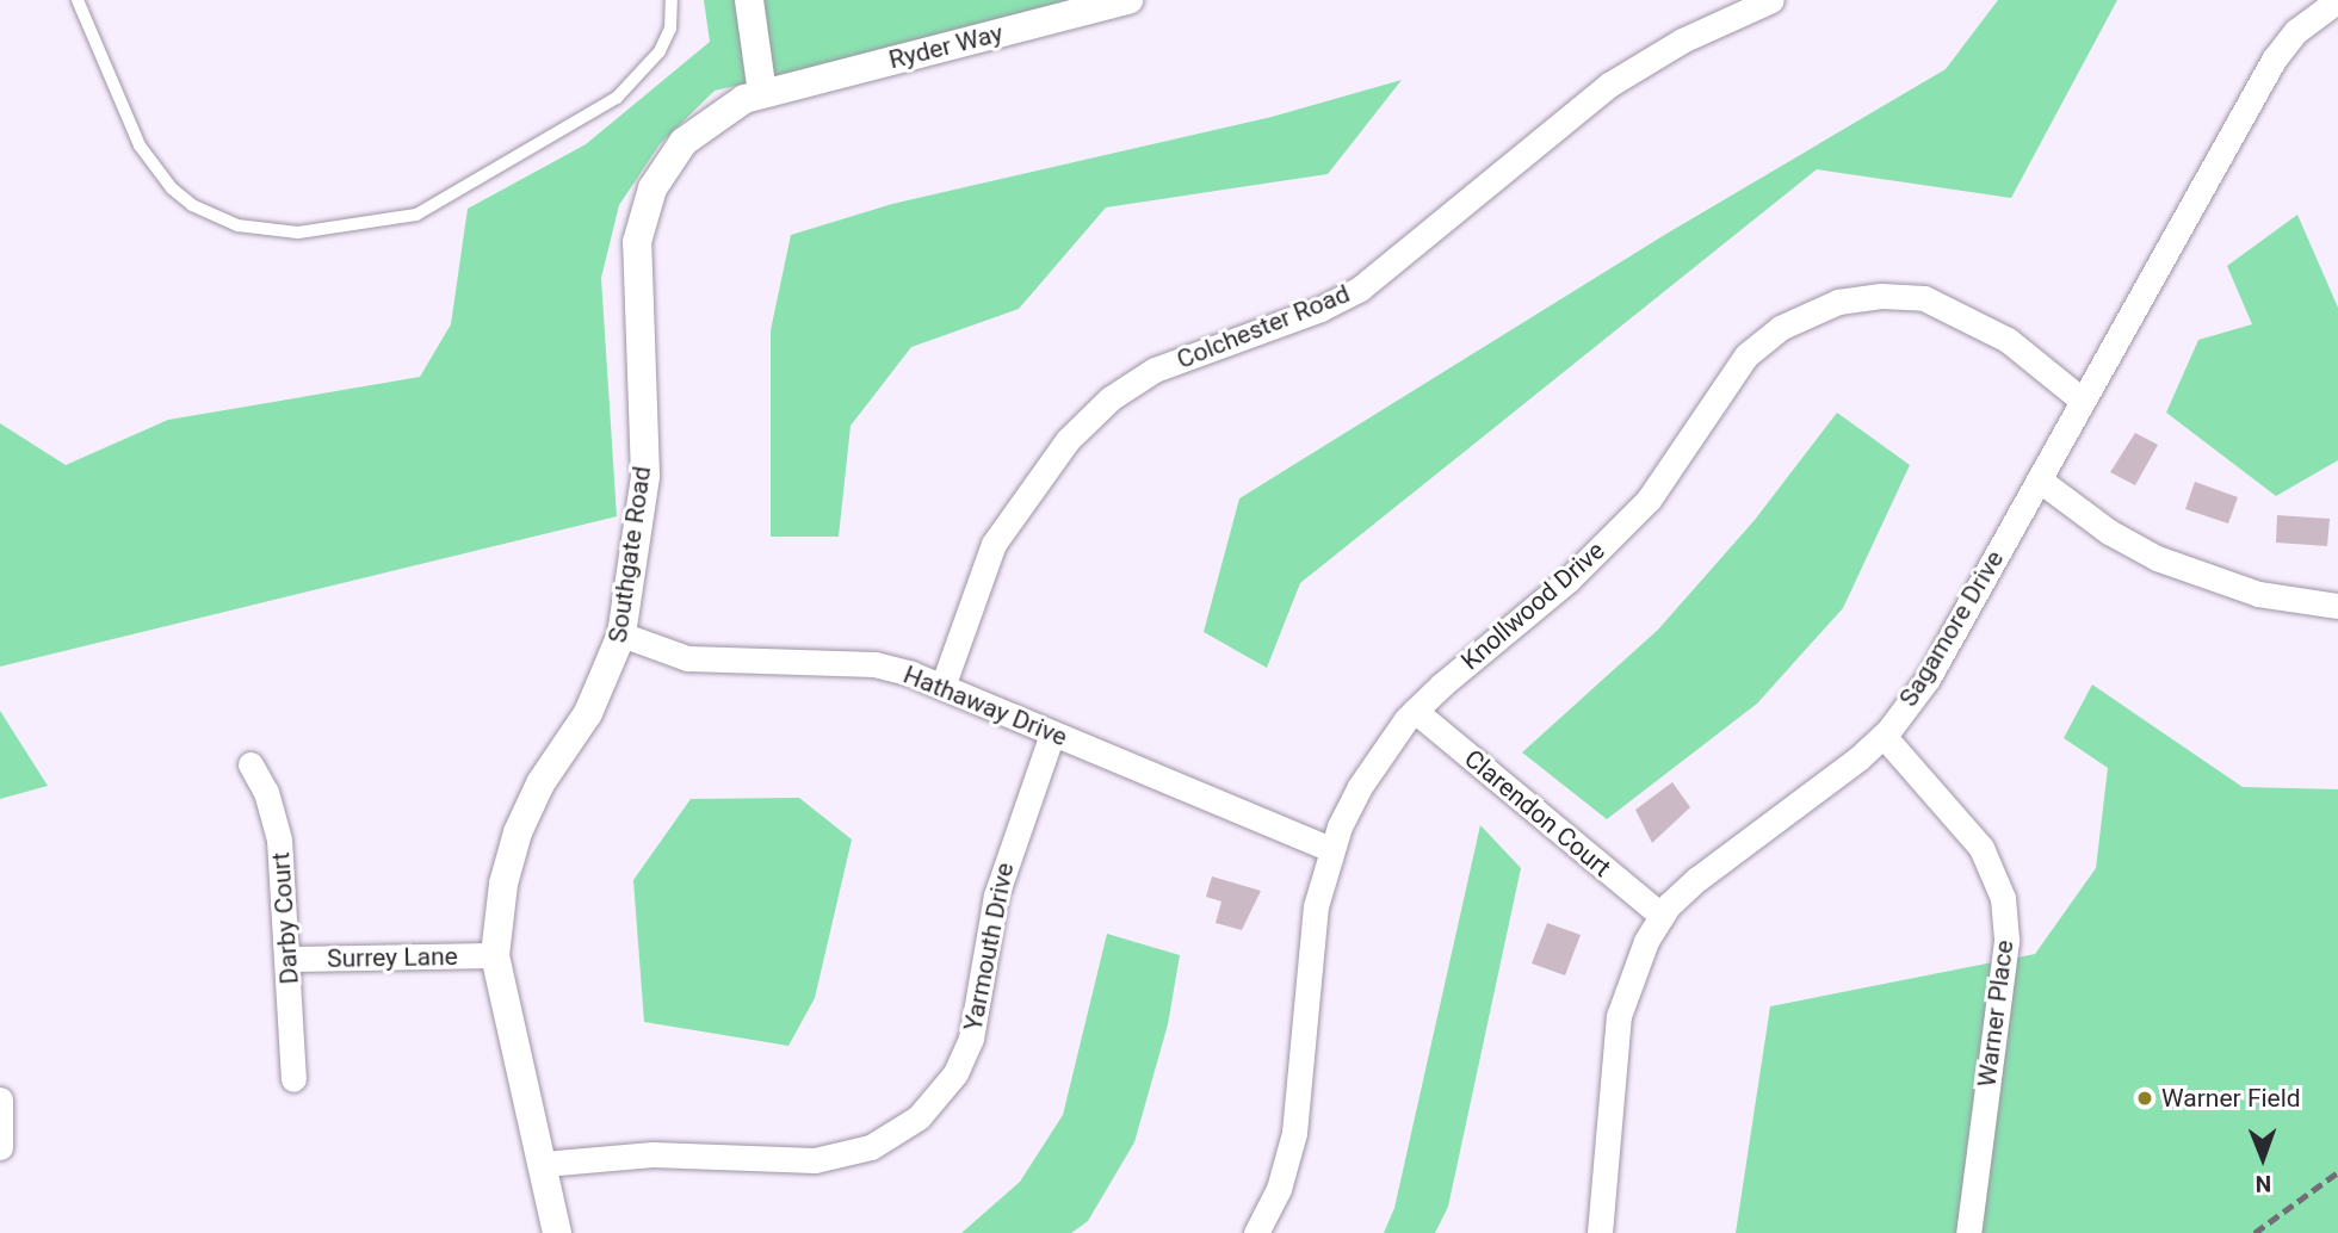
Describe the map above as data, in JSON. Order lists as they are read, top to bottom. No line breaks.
{"streets":{"street":["Ryder Way","Colchester Road","Southgate Road","Knollwood Drive","Sagamore Drive","Hathaway Drive","Clarendon Court","Darby Court","Yarmouth Drive","Surrey Lane","Warner Place"]},"crossings":[["Ryder Way","Southgate Road"],["Colchester Road","Hathaway Drive"],["Southgate Road","Hathaway Drive"],["Southgate Road","Yarmouth Drive"],["Southgate Road","Surrey Lane"],["Knollwood Drive","Sagamore Drive"],["Knollwood Drive","Hathaway Drive"],["Knollwood Drive","Clarendon Court"],["Sagamore Drive","Clarendon Court"],["Sagamore Drive","Warner Place"],["Hathaway Drive","Yarmouth Drive"],["Darby Court","Surrey Lane"]],"places":["Warner Field"],"north":"bottom"}
